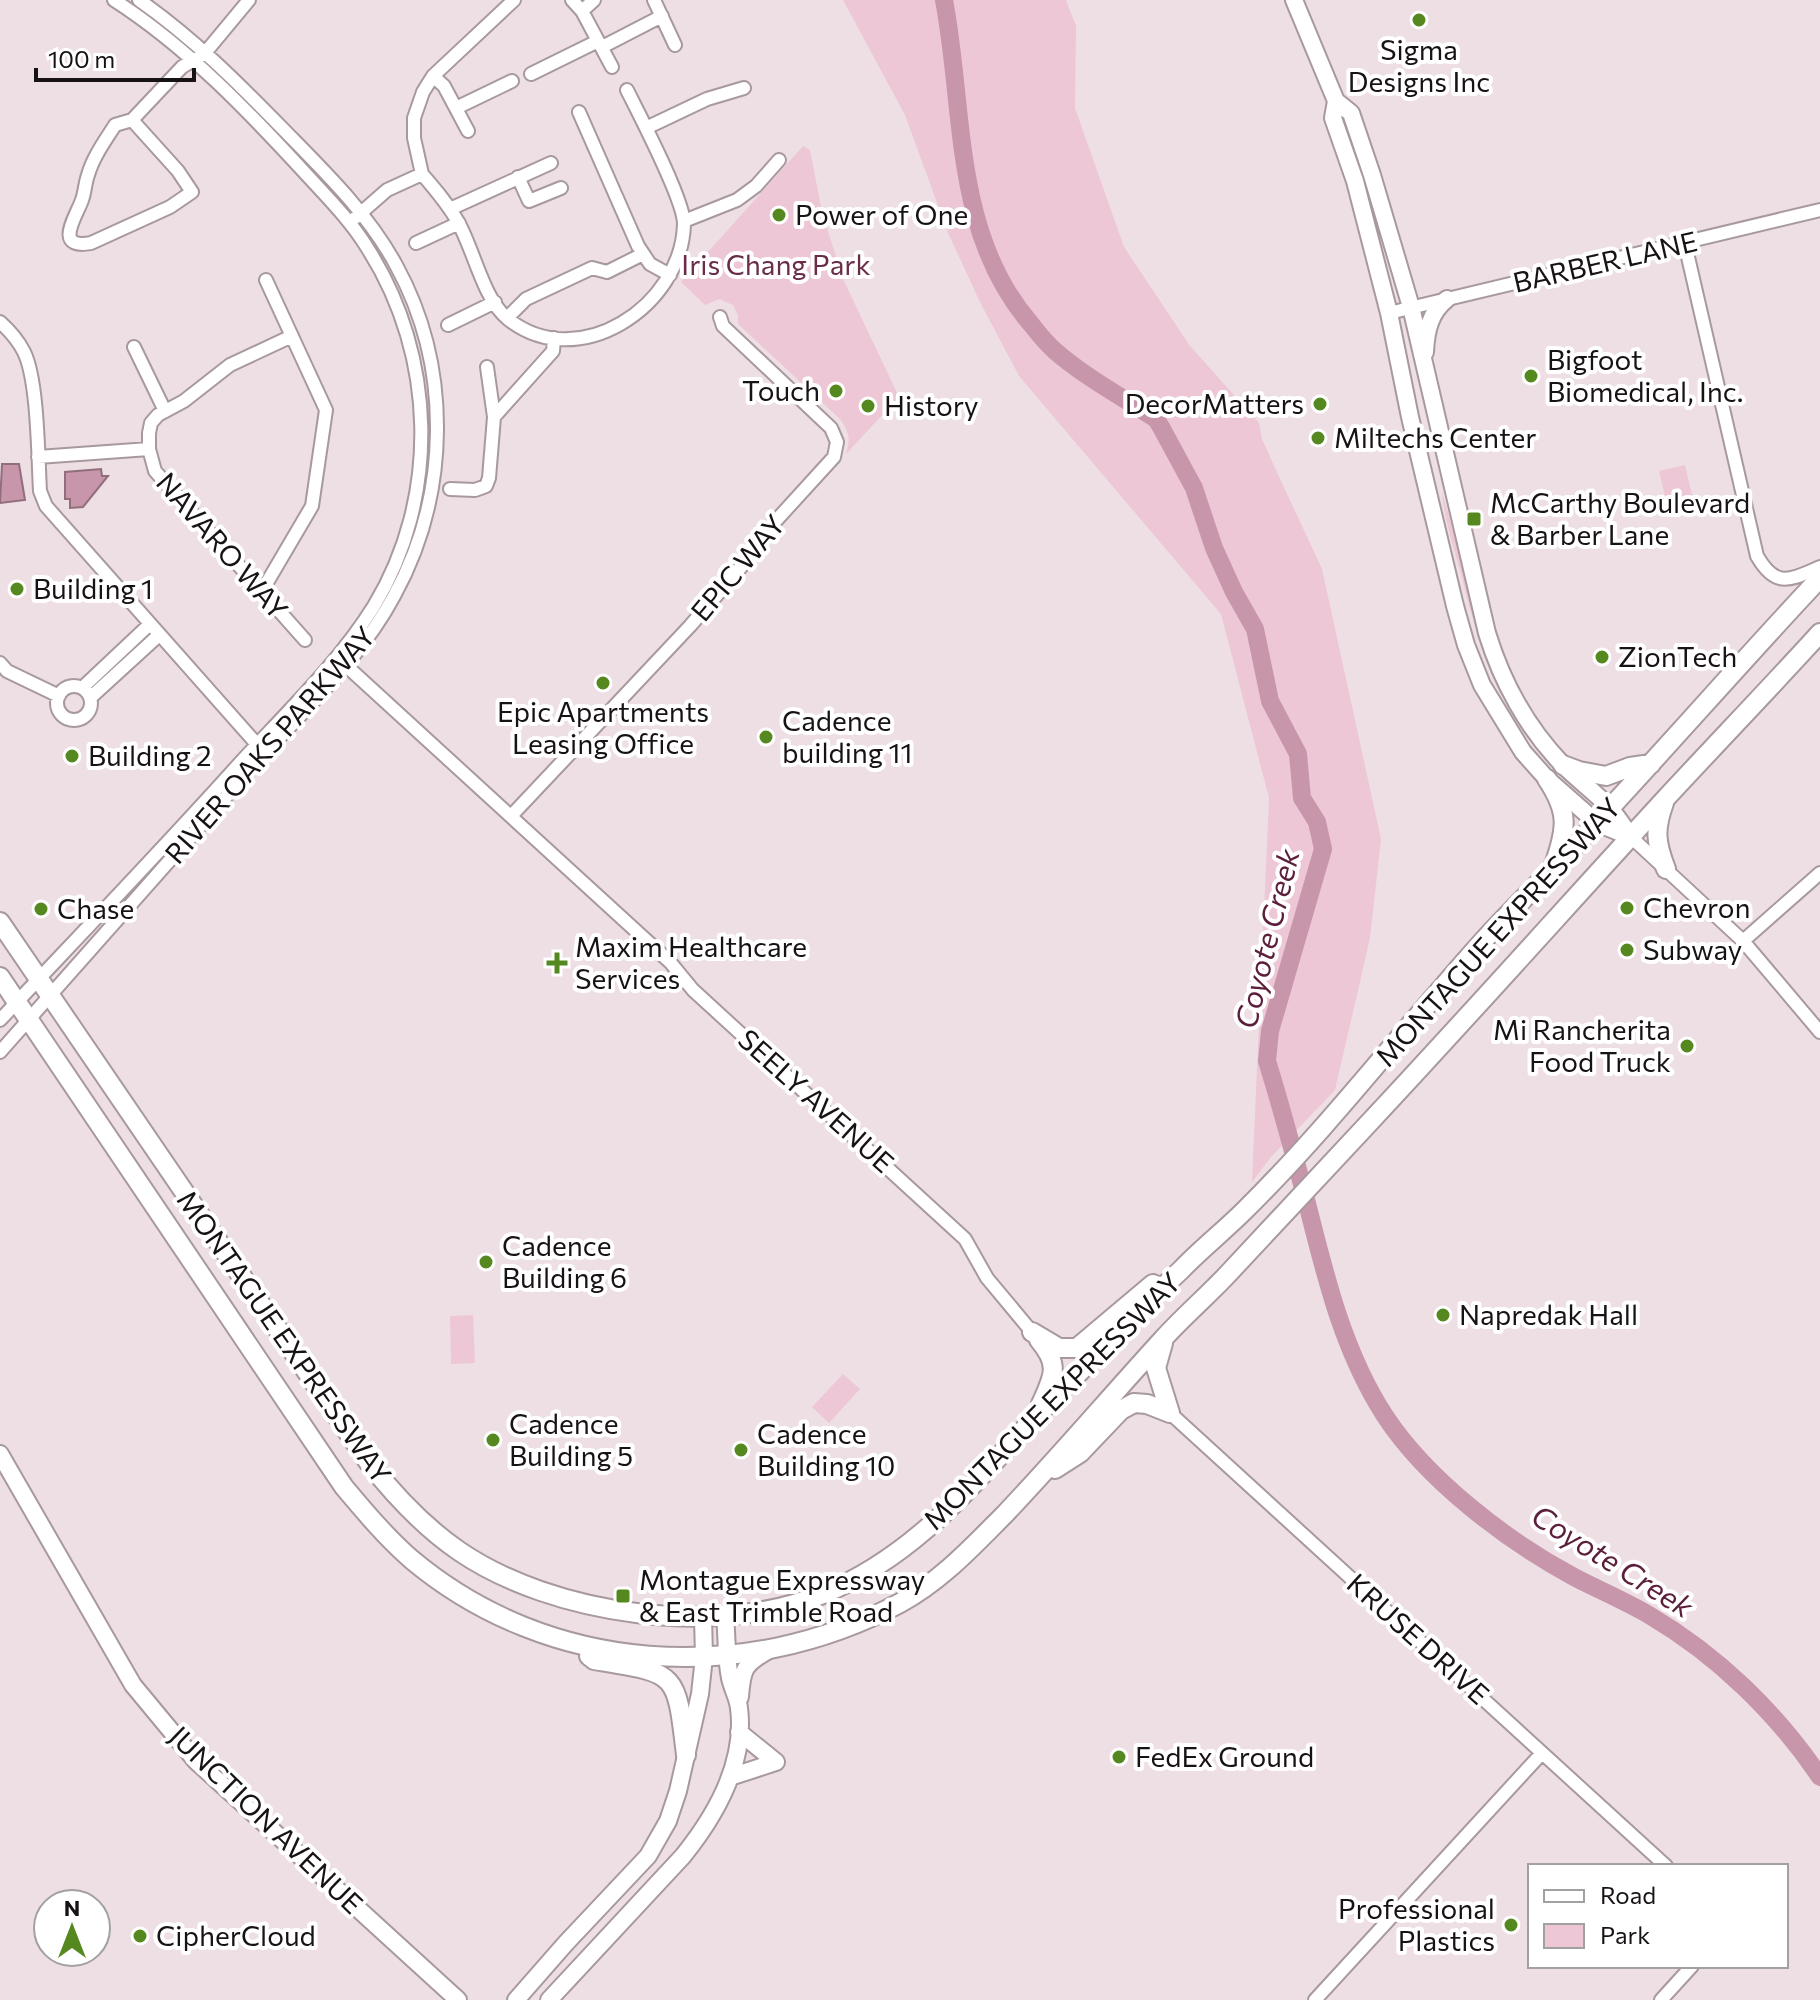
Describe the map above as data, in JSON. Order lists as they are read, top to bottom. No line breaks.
{"streets":{"highway":["MONTAGUE EXPRESSWAY"],"main road":["JUNCTION AVENUE"],"street":["BARBER LANE","NAVARO WAY","EPIC WAY","RIVER OAKS PARKWAY","SEELY AVENUE","KRUSE DRIVE"]},"crossings":[["EPIC WAY","SEELY AVENUE"],["RIVER OAKS PARKWAY","MONTAGUE EXPRESSWAY"],["RIVER OAKS PARKWAY","SEELY AVENUE"]],"water":["Coyote Creek"],"parks":["Iris Chang Park"],"places":{"other":["Sigma Designs Inc","Power of One","Bigfoot Biomedical, Inc.","Touch","DecorMatters","History","Miltechs Center","Building 1","ZionTech","Epic Apartments Leasing Office","Cadence building 11","Building 2","Chevron","Chase","Subway","Mi Rancherita Food Truck","Cadence Building 6","Napredak Hall","Cadence Building 5","Cadence Building 10","FedEx Ground","Professional Plastics","CipherCloud"],"transit":["McCarthy Boulevard & Barber Lane","Montague Expressway & East Trimble Road"],"health":["Maxim Healthcare Services"]},"legend":["Road","Park"],"scale_bar":"100 m","north":"top"}
